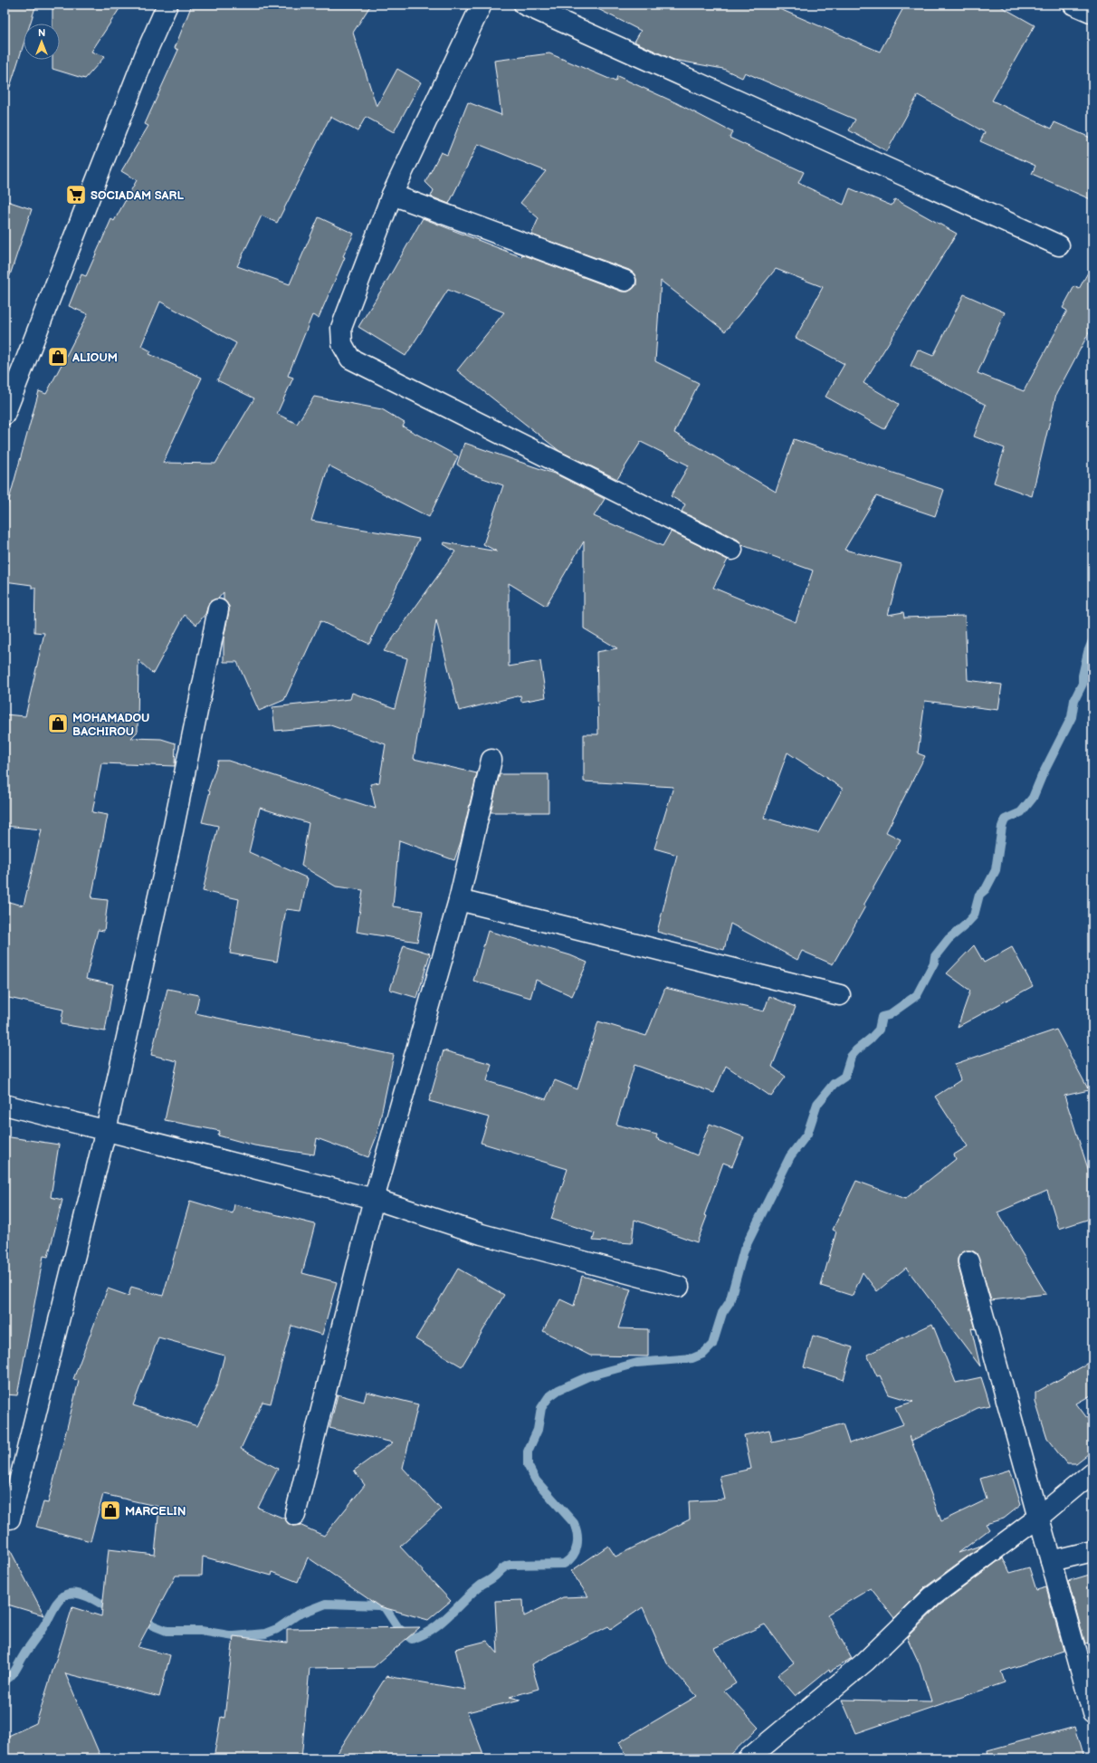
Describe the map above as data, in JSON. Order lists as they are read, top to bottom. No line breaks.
{"places":{"supermarket":["SOCIADAM SARL"],"shop":["ALIOUM","MOHAMADOU BACHIROU","MARCELIN"]},"north":"top"}
